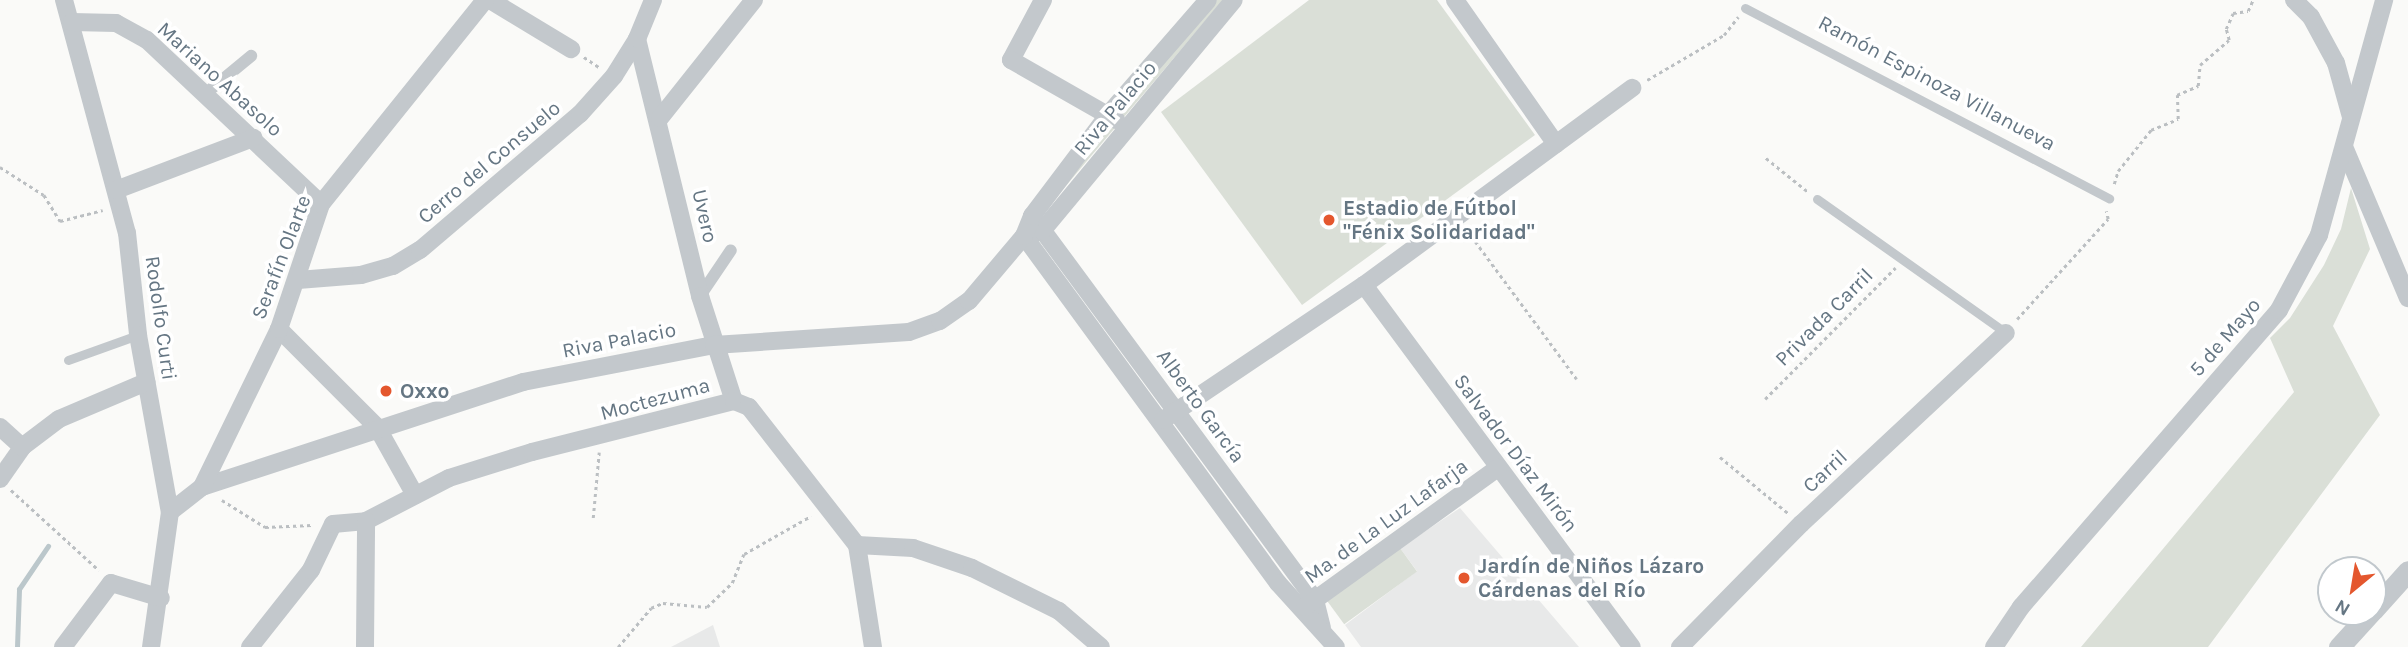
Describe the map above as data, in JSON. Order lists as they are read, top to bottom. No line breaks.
{"streets":{"street":["Mariano Abasolo","Riva Palacio","Cerro del Consuelo","Uvero","Serafín Olarte","Rodolfo Curti","5 de Mayo","Moctezuma","Alberto García","Salvador Díaz Mirón","Carril","Ma. de La Luz Lafarja"],"lane":["Ramón Espinoza Villanueva"],"path":["Privada Carril"]},"crossings":[["Mariano Abasolo","Serafín Olarte"],["Mariano Abasolo","Rodolfo Curti"],["Riva Palacio","Uvero"],["Riva Palacio","Serafín Olarte"],["Riva Palacio","Alberto García"],["Cerro del Consuelo","Uvero"],["Cerro del Consuelo","Serafín Olarte"],["Uvero","Moctezuma"],["Serafín Olarte","Rodolfo Curti"],["Alberto García","Ma. de La Luz Lafarja"],["Salvador Díaz Mirón","Ma. de La Luz Lafarja"]],"places":["Estadio de Fútbol \"Fénix Solidaridad\"","Oxxo","Jardín de Niños Lázaro Cárdenas del Río"],"north":"bottom left"}
